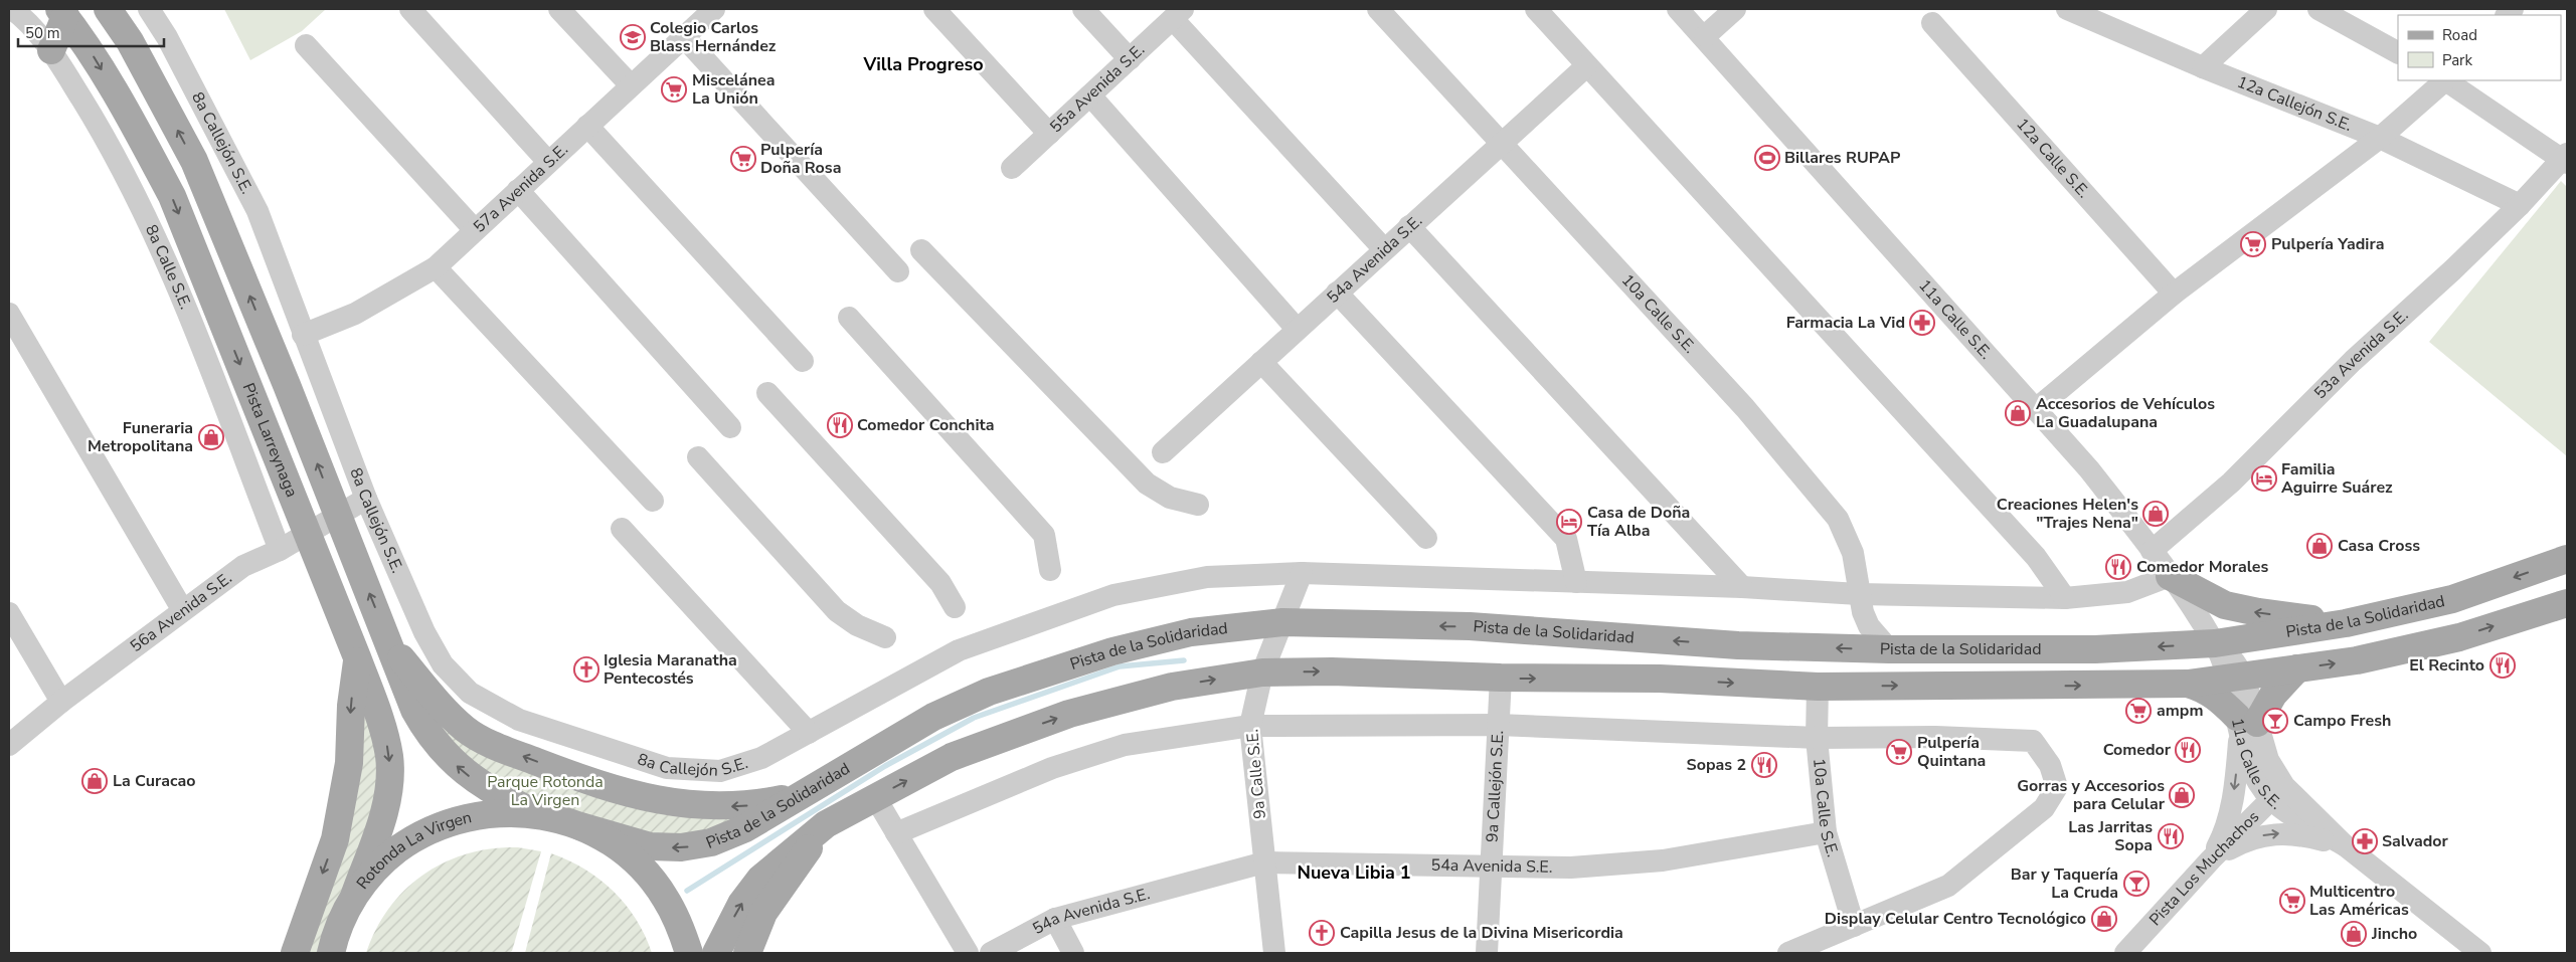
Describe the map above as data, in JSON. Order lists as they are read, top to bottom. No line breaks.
{"streets":{"main road":["Pista Larreynaga","Pista de la Solidaridad","Rotonda La Virgen"],"street":["55a Avenida S.E.","12a Callejón S.E.","8a Callejón S.E.","12a Calle S.E.","57a Avenida S.E.","54a Avenida S.E.","8a Calle S.E.","10a Calle S.E.","11a Calle S.E.","53a Avenida S.E.","56a Avenida S.E.","9a Calle S.E.","9a Callejón S.E.","Pista Los Muchachos"]},"crossings":[["12a Callejón S.E.","53a Avenida S.E."],["8a Callejón S.E.","57a Avenida S.E."],["8a Callejón S.E.","10a Calle S.E."],["8a Callejón S.E.","11a Calle S.E."],["8a Callejón S.E.","56a Avenida S.E."],["8a Callejón S.E.","9a Calle S.E."],["54a Avenida S.E.","10a Calle S.E."],["54a Avenida S.E.","9a Calle S.E."],["54a Avenida S.E.","9a Callejón S.E."],["8a Calle S.E.","56a Avenida S.E."],["10a Calle S.E.","Pista de la Solidaridad"],["11a Calle S.E.","53a Avenida S.E."],["11a Calle S.E.","Pista de la Solidaridad"],["11a Calle S.E.","Pista Los Muchachos"],["Pista Larreynaga","56a Avenida S.E."],["Pista Larreynaga","Rotonda La Virgen"],["Pista de la Solidaridad","9a Calle S.E."],["Pista de la Solidaridad","Rotonda La Virgen"]],"districts":["Villa Progreso","Nueva Libia 1"],"parks":["Parque Rotonda La Virgen"],"places":{"school or university":["Colegio Carlos Blass Hernández"],"supermarket":["Miscelánea La Unión","Pulpería Doña Rosa","Pulpería Yadira","ampm","Pulpería Quintana","Multicentro Las Américas"],"sports":["Billares RUPAP"],"pharmacy":["Farmacia La Vid","Salvador"],"shop":["Accesorios de Vehículos La Guadalupana","Funeraria Metropolitana","Creaciones Helen's \"Trajes Nena\"","Casa Cross","La Curacao","Gorras y Accesorios para Celular","Display Celular Centro Tecnológico","Jincho"],"restaurant":["Comedor Conchita","Comedor Morales","El Recinto","Comedor","Sopas 2","Las Jarritas Sopa"],"hotel":["Familia Aguirre Suárez","Casa de Doña Tía Alba"],"church":["Iglesia Maranatha Pentecostés","Capilla Jesus de la Divina Misericordia"],"bar":["Campo Fresh","Bar y Taquería La Cruda"]},"legend":["Road","Park"],"scale_bar":"50 m"}
